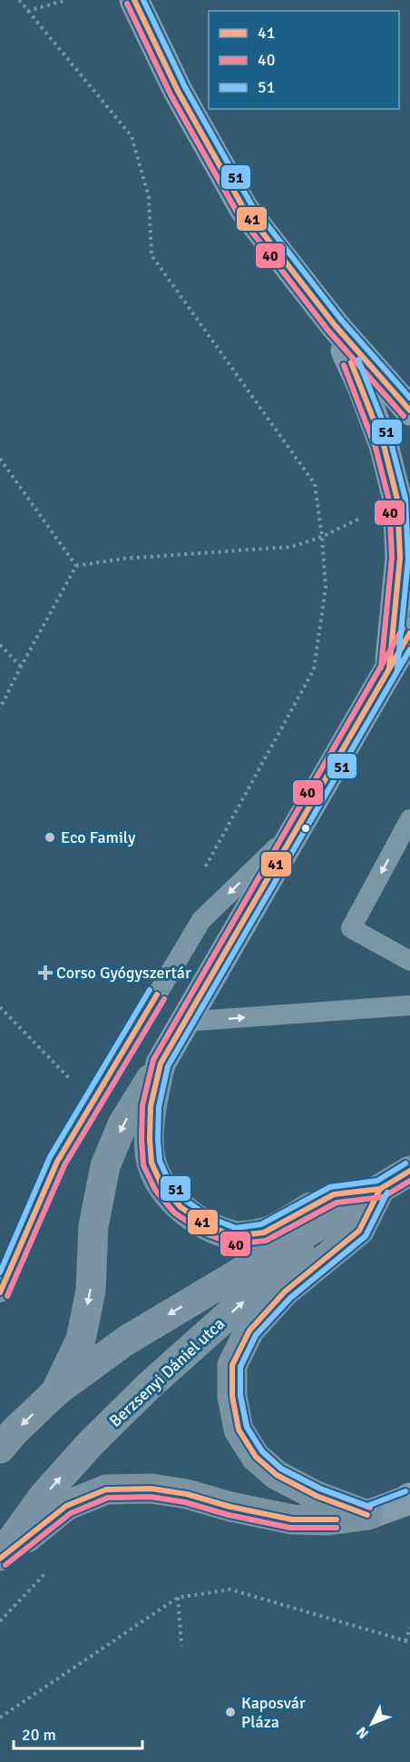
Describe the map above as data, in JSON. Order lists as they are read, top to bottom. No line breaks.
{"streets":{"main road":["Berzsenyi Dániel utca"]},"places":{"other":["Eco Family","Kaposvár Pláza"],"health":["Corso Gyógyszertár"]},"lines":["transit line 41","transit line 51","transit line 40"],"legend":["41","40","51"],"scale_bar":"20 m","north":"bottom left"}
